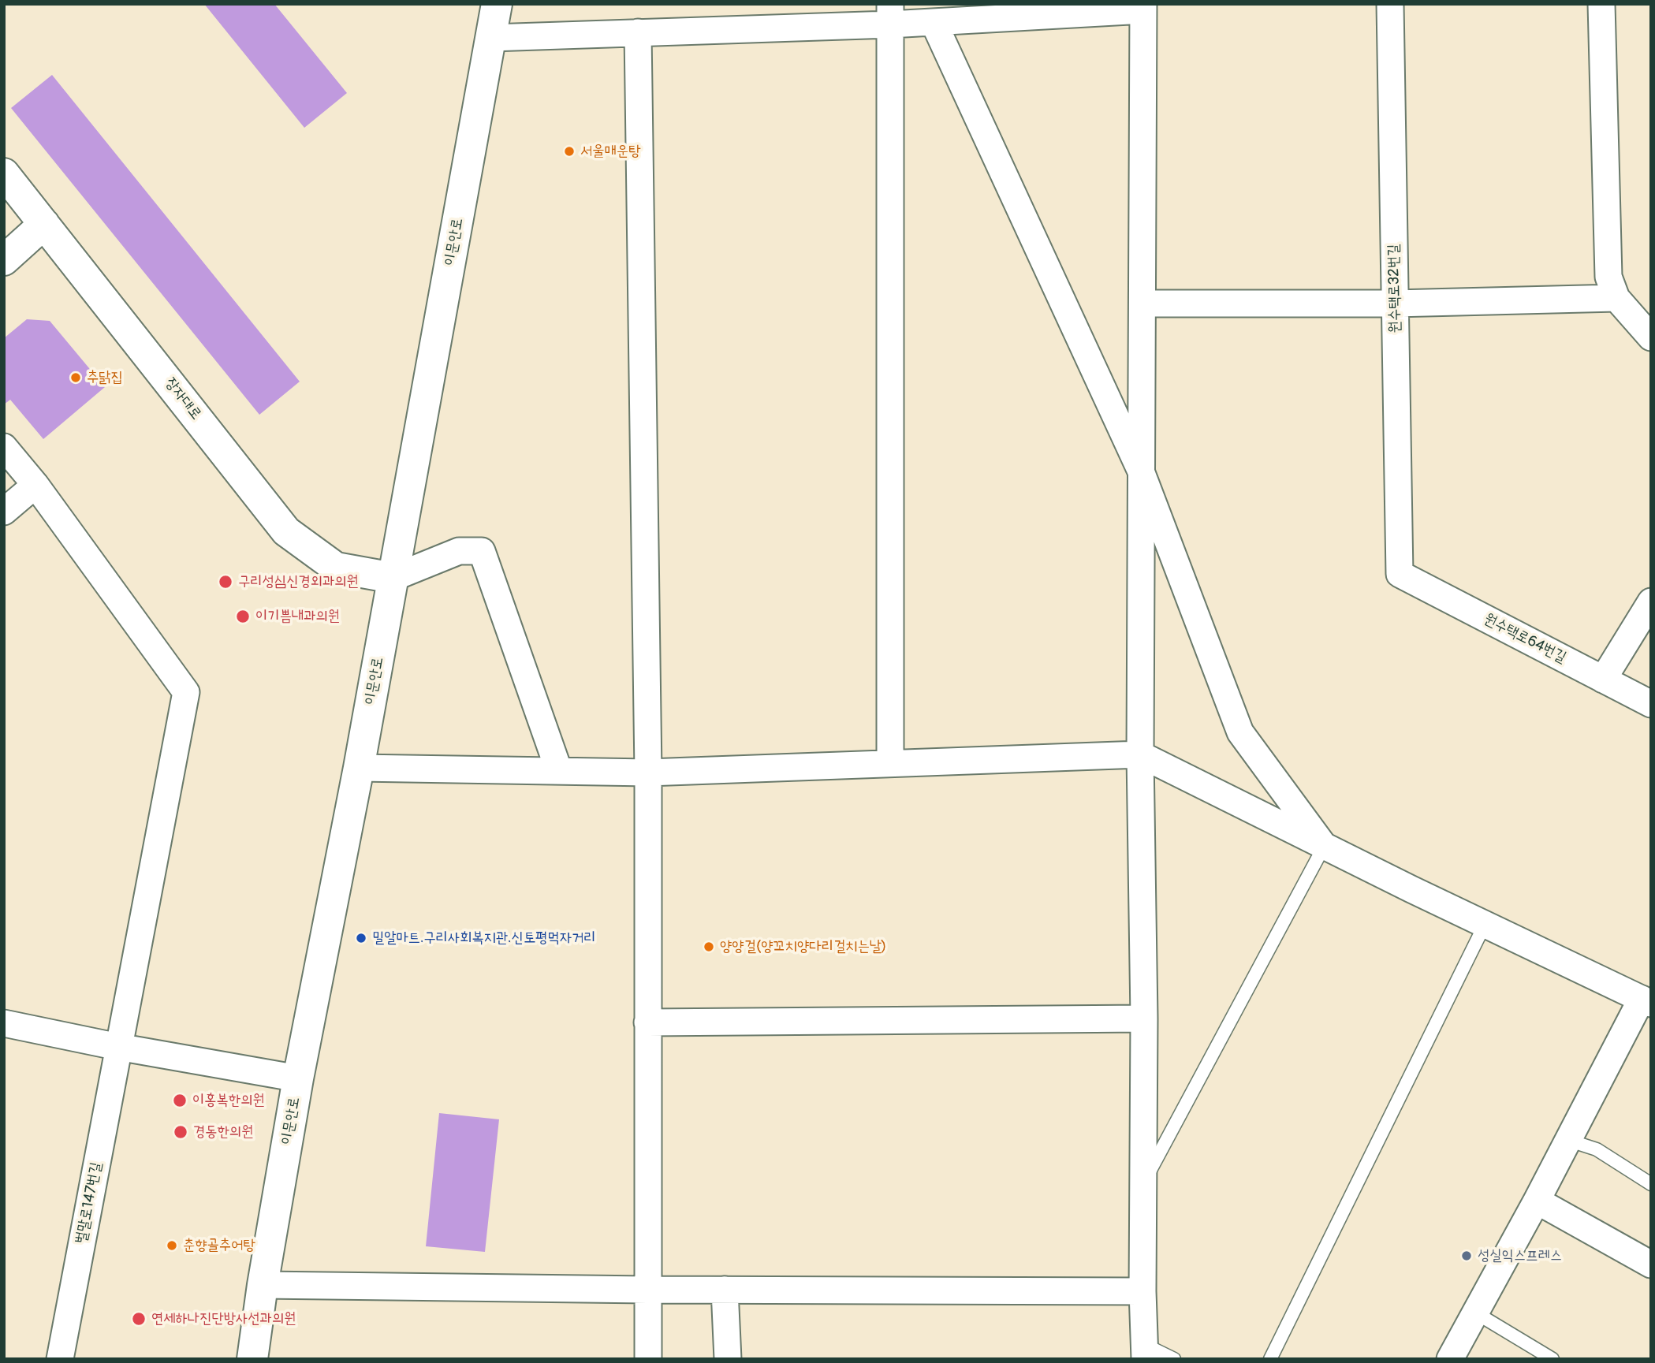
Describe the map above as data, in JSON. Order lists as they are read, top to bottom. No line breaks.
{"streets":{"street":["이문안로","원수택로32번길","장자대로","원수택로64번길","벌말로147번길"]},"crossings":[["이문안로","장자대로"],["원수택로32번길","원수택로64번길"]],"places":["서울매운탕","추닭집","구리성심신경외과의원","이기쁨내과의원","밀알마트.구리사회복지관.신토평먹자거리","양양걸(양꼬치양다리걸치는날)","이홍복한의원","경동한의원","춘향골추어탕","성실익스프레스","연세하나진단방사선과의원"]}
